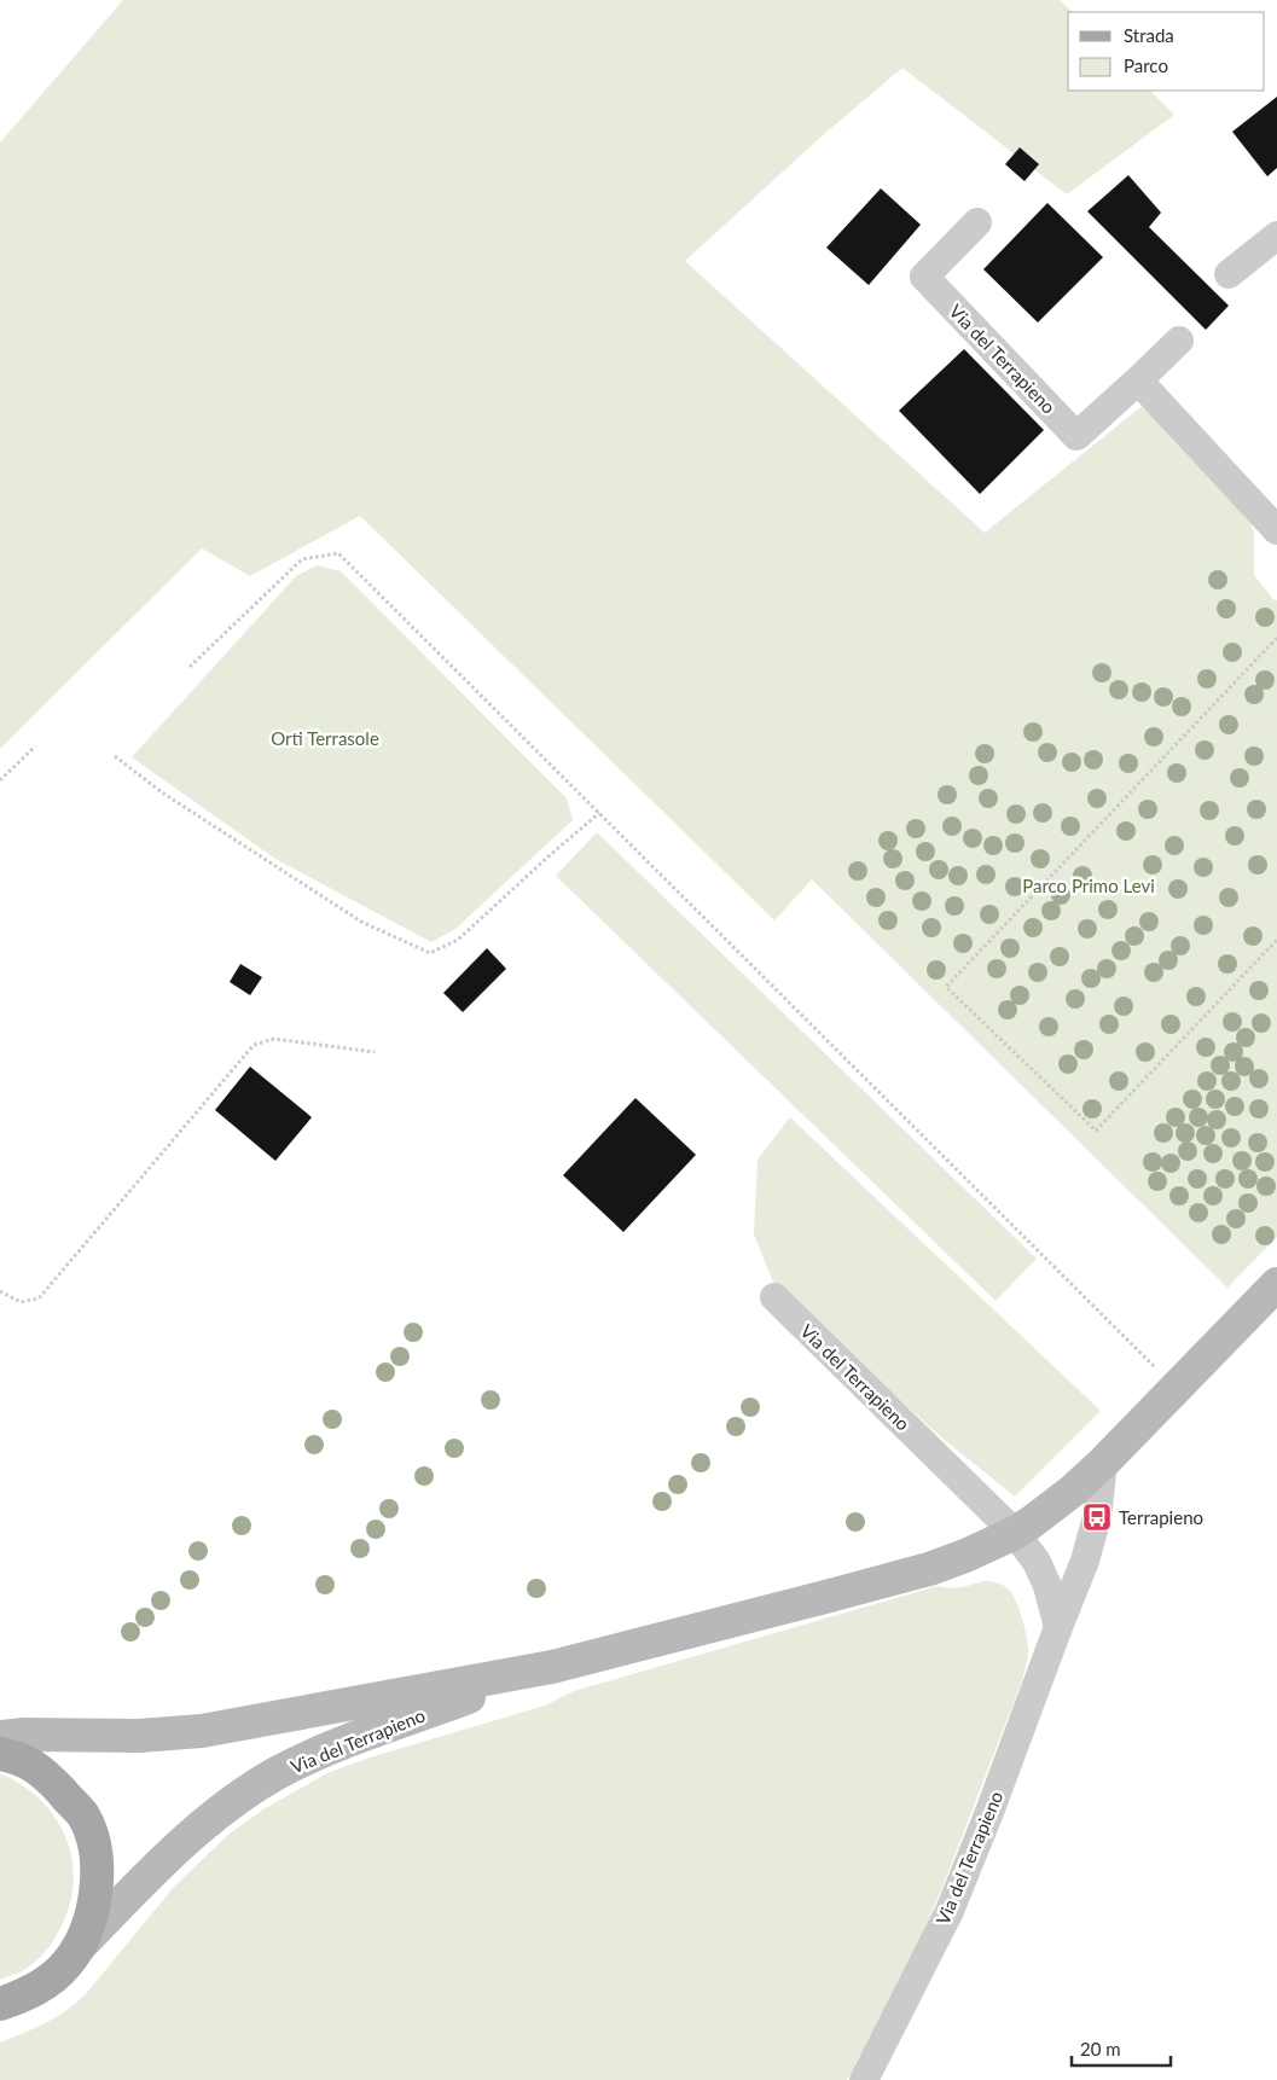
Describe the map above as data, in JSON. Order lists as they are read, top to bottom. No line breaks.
{"streets":{"street":["Via del Terrapieno"]},"parks":["Orti Terrasole","Parco Primo Levi"],"places":{"bus stop":["Terrapieno"]},"legend":["Strada","Parco"],"scale_bar":"20 m"}
